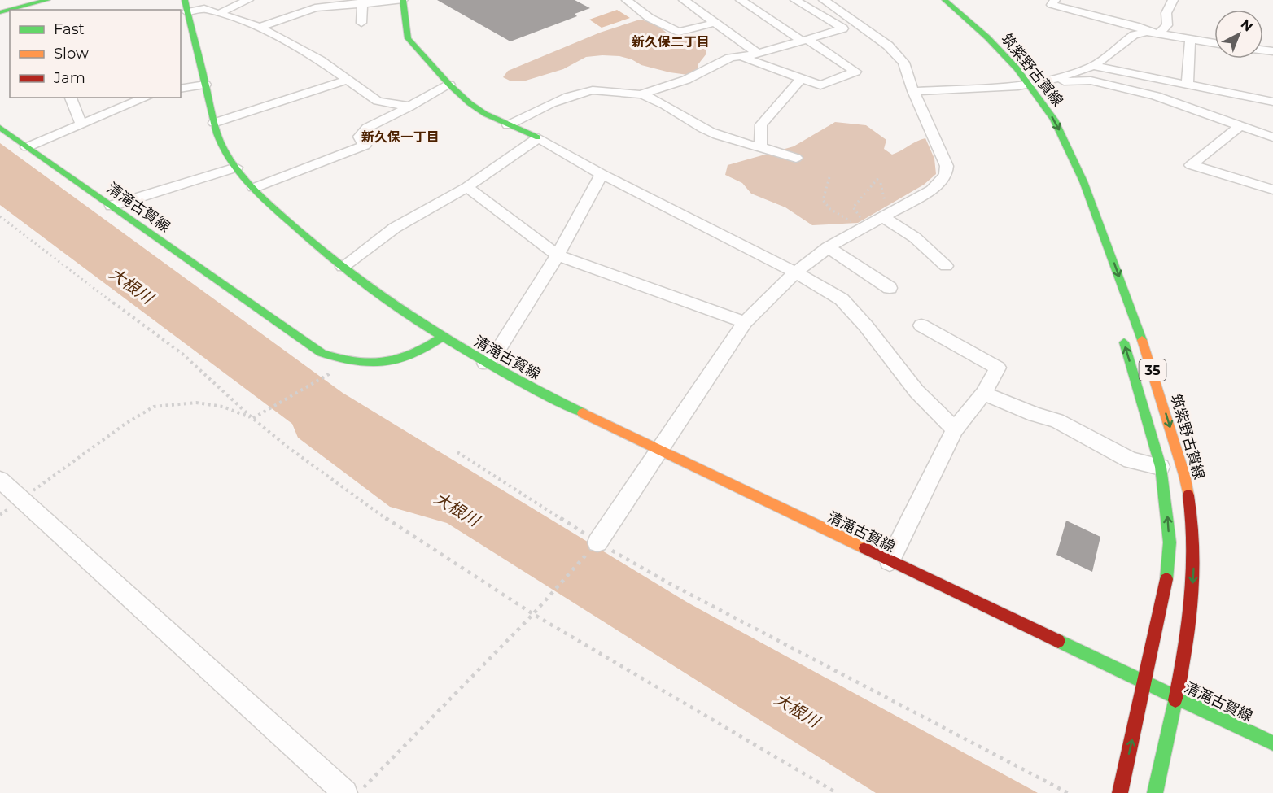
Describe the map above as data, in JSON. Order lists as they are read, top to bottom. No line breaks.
{"streets":{"main road":["筑紫野古賀線","清滝古賀線","35"]},"crossings":[["筑紫野古賀線","清滝古賀線"],["清滝古賀線","35"]],"districts":["新久保二丁目","新久保一丁目"],"water":["大根川"],"legend":["Fast","Slow","Jam"],"north":"top right"}
